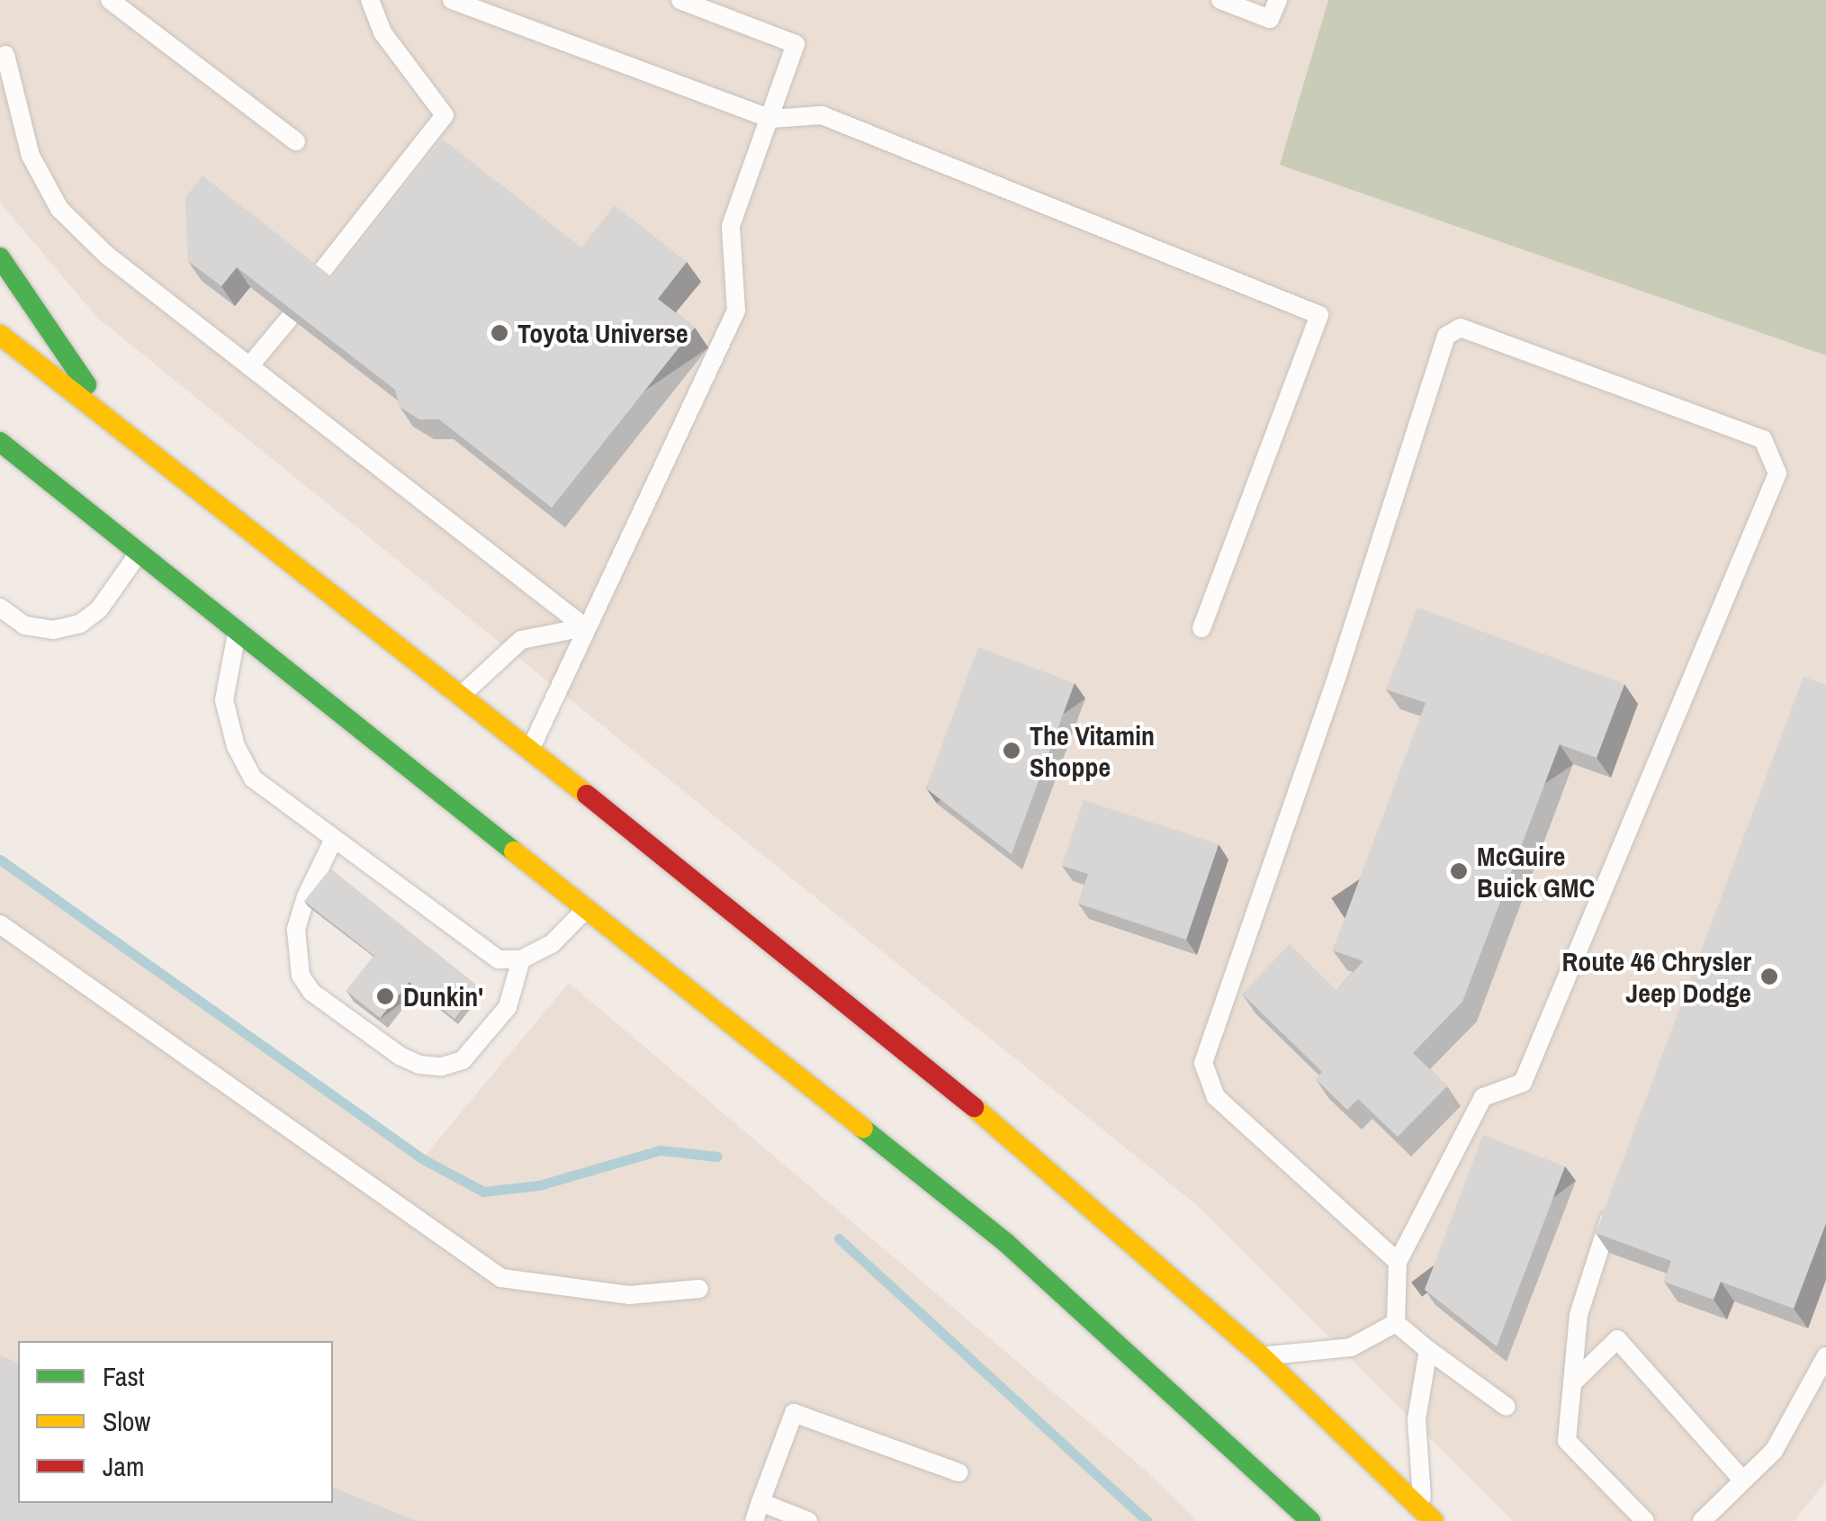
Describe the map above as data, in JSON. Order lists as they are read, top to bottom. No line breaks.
{"places":["Toyota Universe","The Vitamin Shoppe","McGuire Buick GMC","Route 46 Chrysler Jeep Dodge","Dunkin'"],"legend":["Fast","Slow","Jam"]}
